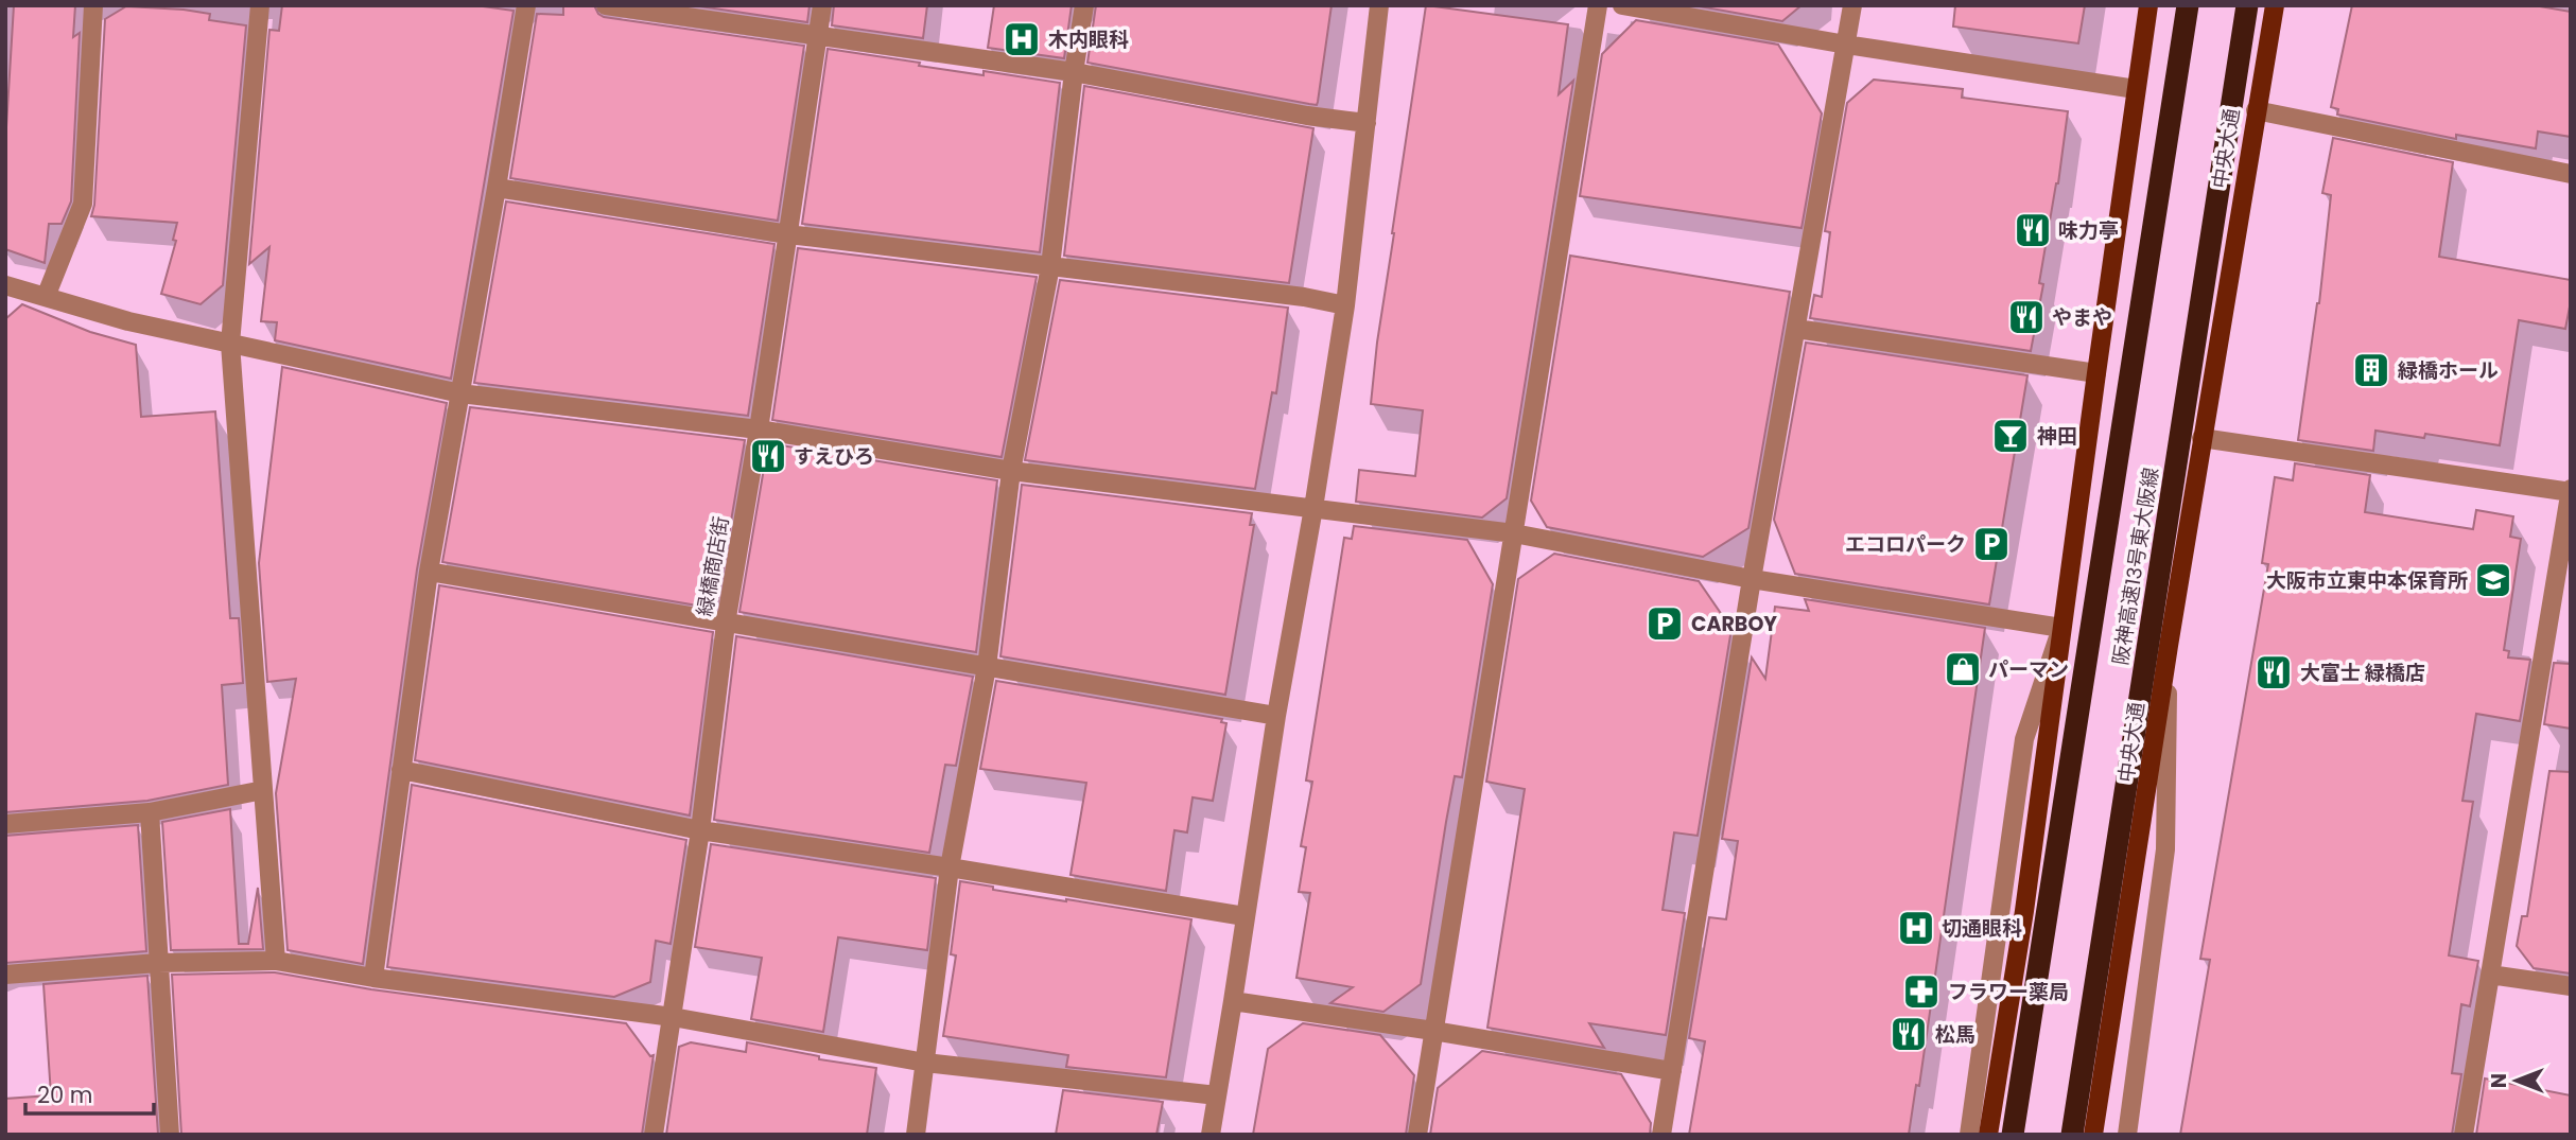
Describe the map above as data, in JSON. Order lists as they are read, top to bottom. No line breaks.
{"streets":{"highway":["阪神高速13号東大阪線"],"main road":["中央大通"],"street":["緑橋商店街"]},"places":{"hospital":["木内眼科","切通眼科"],"restaurant":["味力亭","やまや","すえひろ","大富士 緑橋店","松馬"],"building":["緑橋ホール"],"bar":["神田"],"parking":["エコロパーク","CARBOY"],"school or university":["大阪市立東中本保育所"],"shop":["パーマン"],"pharmacy":["フラワー薬局"]},"scale_bar":"20 m","north":"left"}
